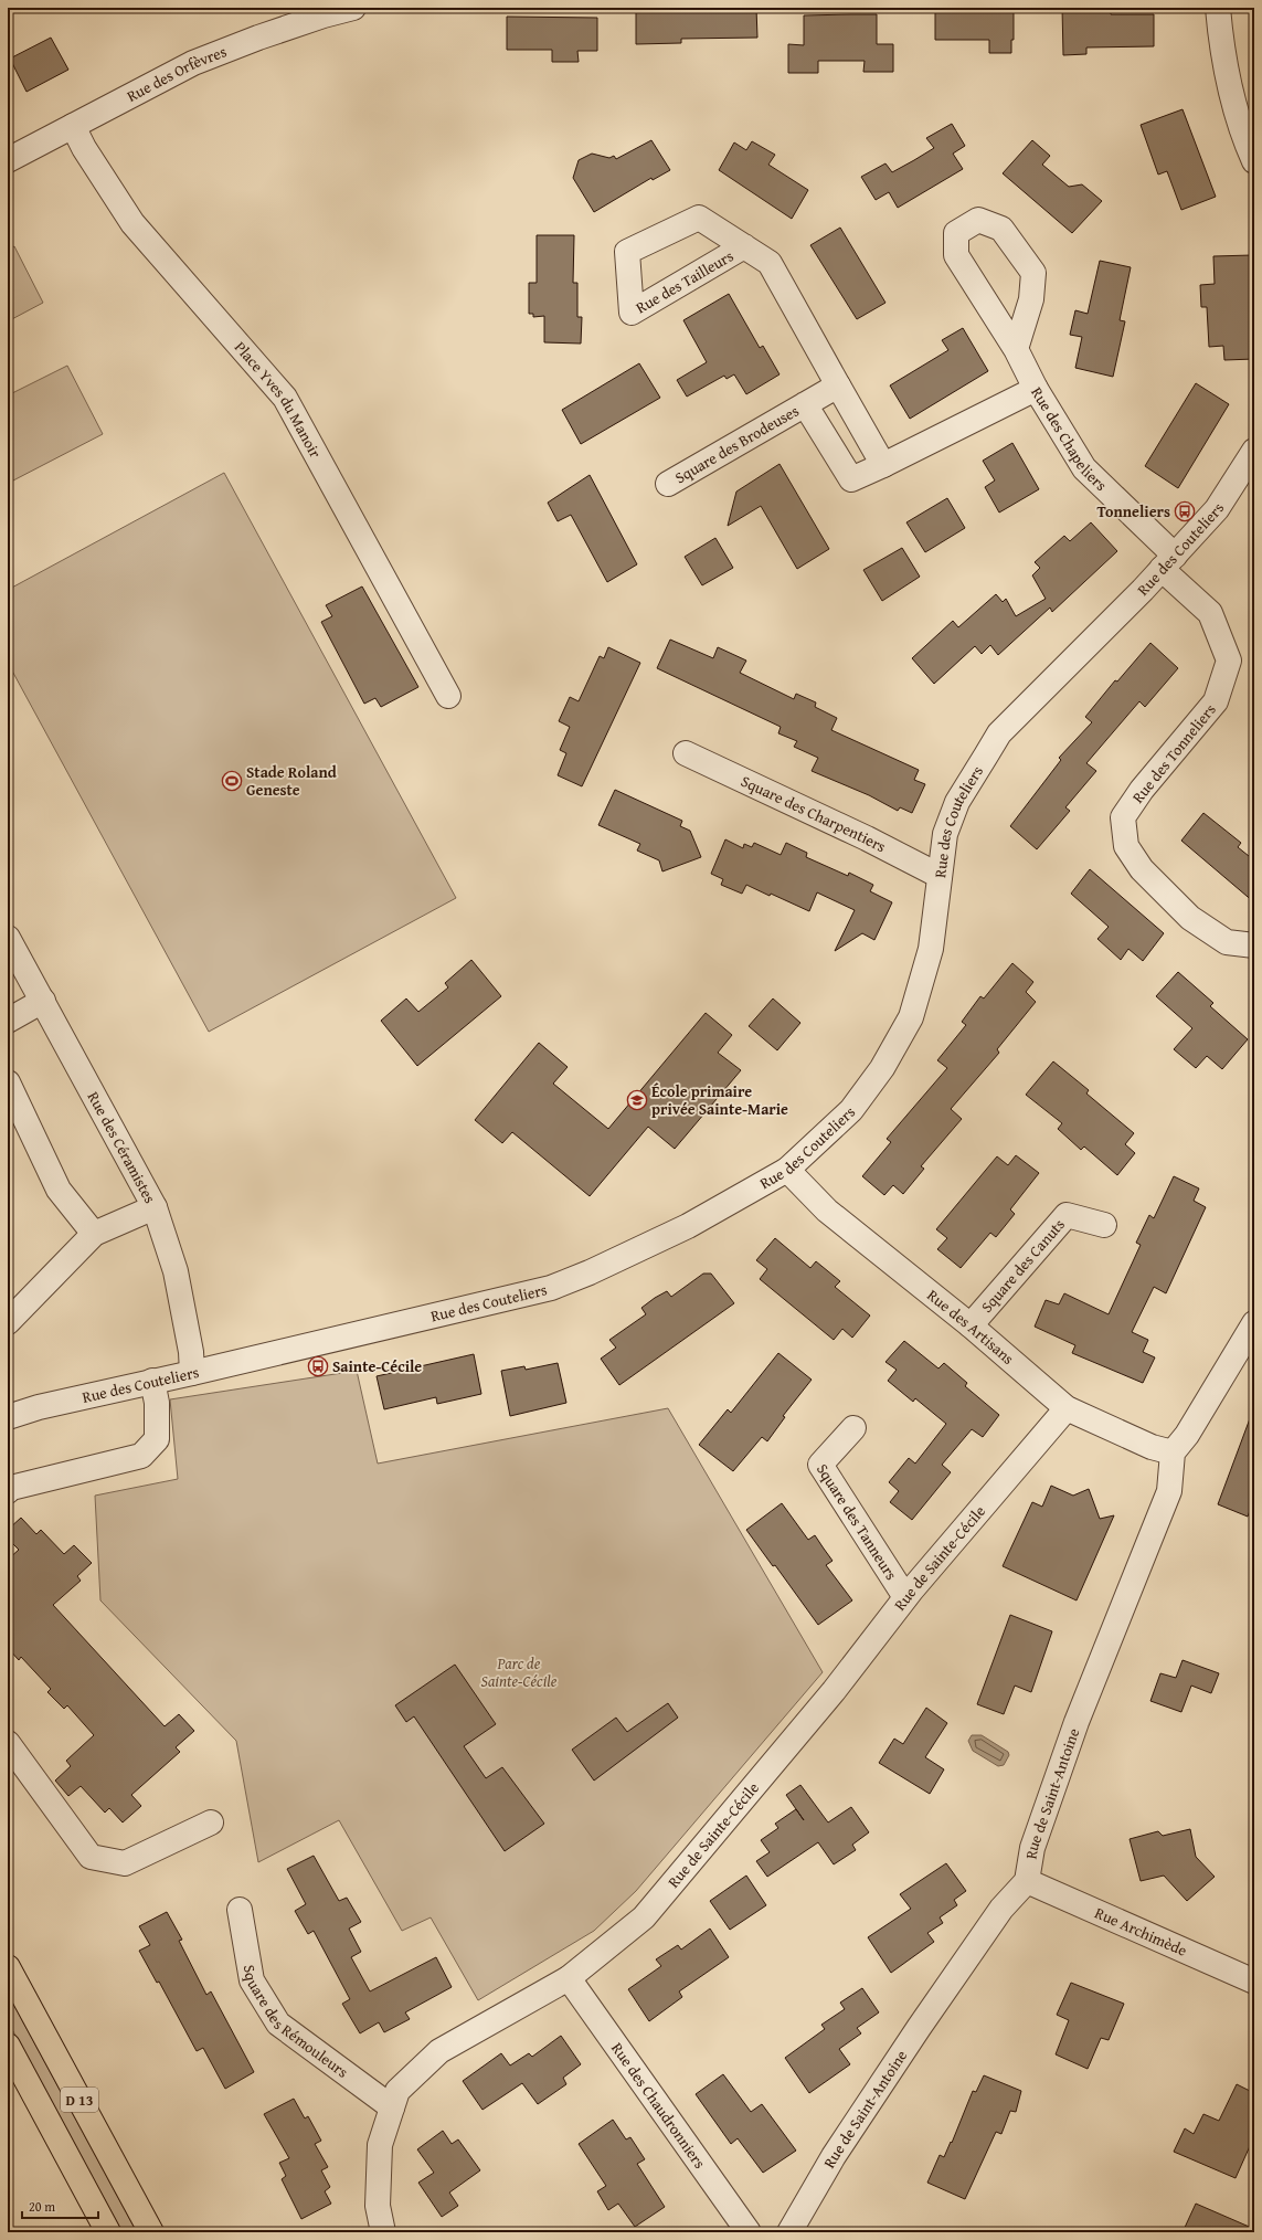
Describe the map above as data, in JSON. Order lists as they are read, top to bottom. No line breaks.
{"streets":{"main road":["D 13"],"street":["Rue des Orfèvres","Rue des Tailleurs","Place Yves du Manoir","Rue des Chapeliers","Square des Brodeuses","Rue des Couteliers","Rue des Tonneliers","Square des Charpentiers","Rue des Céramistes","Square des Canuts","Rue des Artisans","Square des Tanneurs","Rue de Sainte-Cécile","Rue de Saint-Antoine","Rue Archimède","Square des Rémouleurs","Rue des Chaudronniers"]},"crossings":[["Rue des Orfèvres","Place Yves du Manoir"],["Rue des Chapeliers","Rue des Couteliers"],["Rue des Chapeliers","Rue des Tonneliers"],["Rue des Couteliers","Rue des Tonneliers"],["Rue des Couteliers","Square des Charpentiers"],["Rue des Couteliers","Rue des Céramistes"],["Rue des Couteliers","Rue des Artisans"],["Square des Canuts","Rue des Artisans"],["Rue des Artisans","Rue de Sainte-Cécile"],["Rue des Artisans","Rue de Saint-Antoine"],["Square des Tanneurs","Rue de Sainte-Cécile"],["Rue de Sainte-Cécile","Square des Rémouleurs"],["Rue de Sainte-Cécile","Rue des Chaudronniers"],["Rue de Saint-Antoine","Rue Archimède"]],"parks":["Parc de Sainte-Cécile"],"places":{"bus stop":["Tonneliers","Sainte-Cécile"],"sports":["Stade Roland Geneste"],"school or university":["École primaire privée Sainte-Marie"]},"scale_bar":"20 m"}
